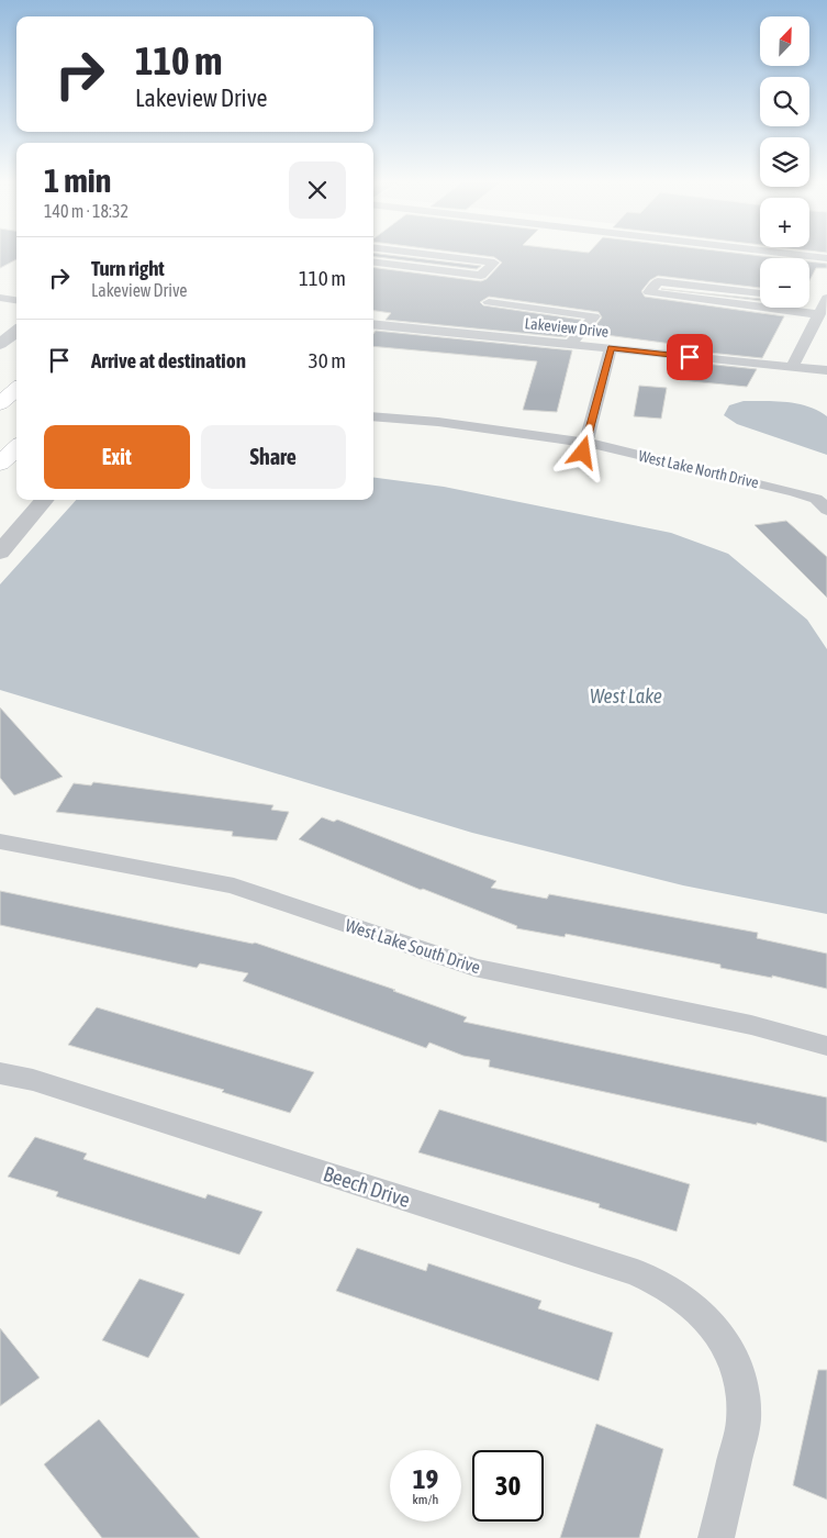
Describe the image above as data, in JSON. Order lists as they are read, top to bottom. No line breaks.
{"streets":{"street":["Lakeview Drive","West Lake North Drive","West Lake South Drive","Beech Drive"]},"water":["West Lake"],"north":"top right","page":{"map_buttons":["+","−"],"turn":["110 m","Lakeview Drive"],"heading":["1 min","140 m · 18:32"],"list":[{"name":"Turn right","note":"Lakeview Drive","value":"110 m"},{"name":"Arrive at destination","value":"30 m"}],"buttons":["Exit","Share"],"speed":"19 km/h","limit":"30"}}
